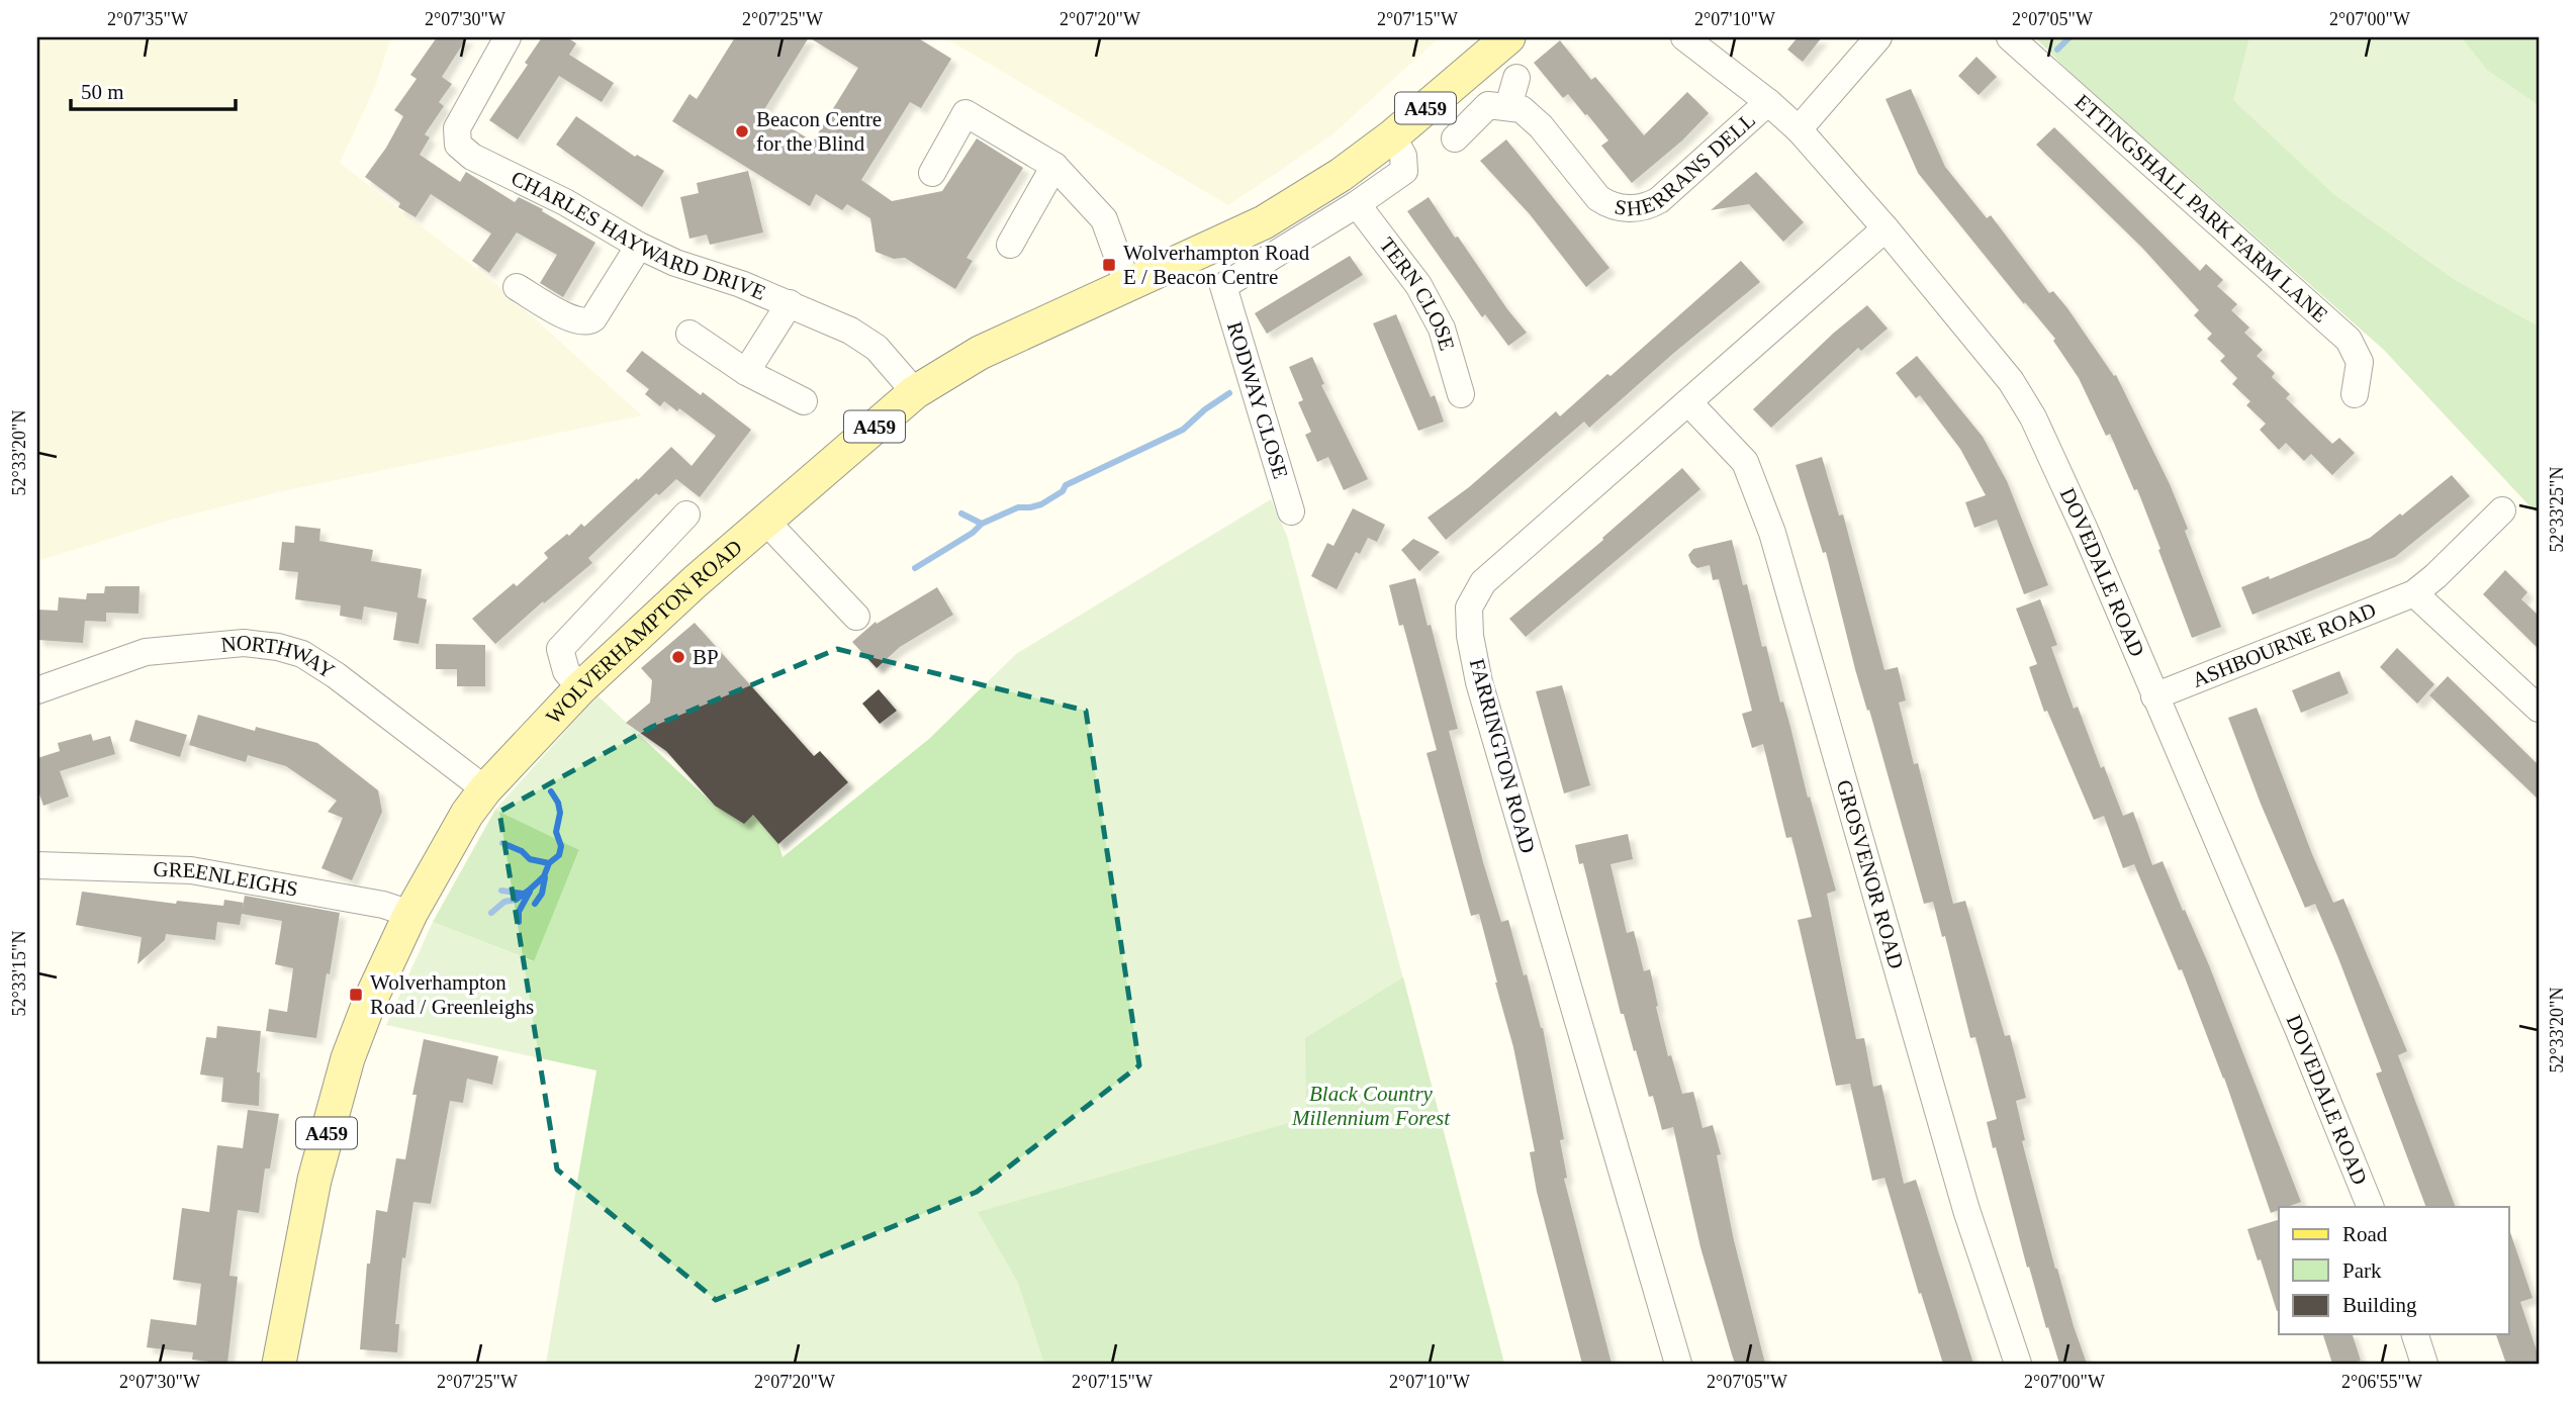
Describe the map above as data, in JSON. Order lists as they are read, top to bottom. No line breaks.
{"streets":{"main road":["A459","WOLVERHAMPTON ROAD"],"street":["SHERRANS DELL","ETTINGSHALL PARK FARM LANE","CHARLES HAYWARD DRIVE","TERN CLOSE","RODWAY CLOSE","DOVEDALE ROAD","ASHBOURNE ROAD","NORTHWAY","FARRINGTON ROAD","GROSVENOR ROAD","GREENLEIGHS"]},"crossings":[["A459","RODWAY CLOSE"],["A459","WOLVERHAMPTON ROAD"],["SHERRANS DELL","DOVEDALE ROAD"],["CHARLES HAYWARD DRIVE","WOLVERHAMPTON ROAD"],["TERN CLOSE","RODWAY CLOSE"],["RODWAY CLOSE","WOLVERHAMPTON ROAD"],["DOVEDALE ROAD","ASHBOURNE ROAD"],["DOVEDALE ROAD","FARRINGTON ROAD"],["WOLVERHAMPTON ROAD","NORTHWAY"],["WOLVERHAMPTON ROAD","GREENLEIGHS"],["FARRINGTON ROAD","GROSVENOR ROAD"]],"parks":["Black Country Millennium Forest"],"places":{"other":["Beacon Centre for the Blind","BP"],"transit":["Wolverhampton Road E / Beacon Centre","Wolverhampton Road / Greenleighs"]},"legend":["Road","Park","Building"],"scale_bar":"50 m","coordinates":["2°07'35\"W","2°07'30\"W","2°07'25\"W","2°07'20\"W","2°07'15\"W","2°07'10\"W","2°07'05\"W","2°07'00\"W","52°33'20\"N","52°33'25\"N","52°33'15\"N","2°06'55\"W"]}
